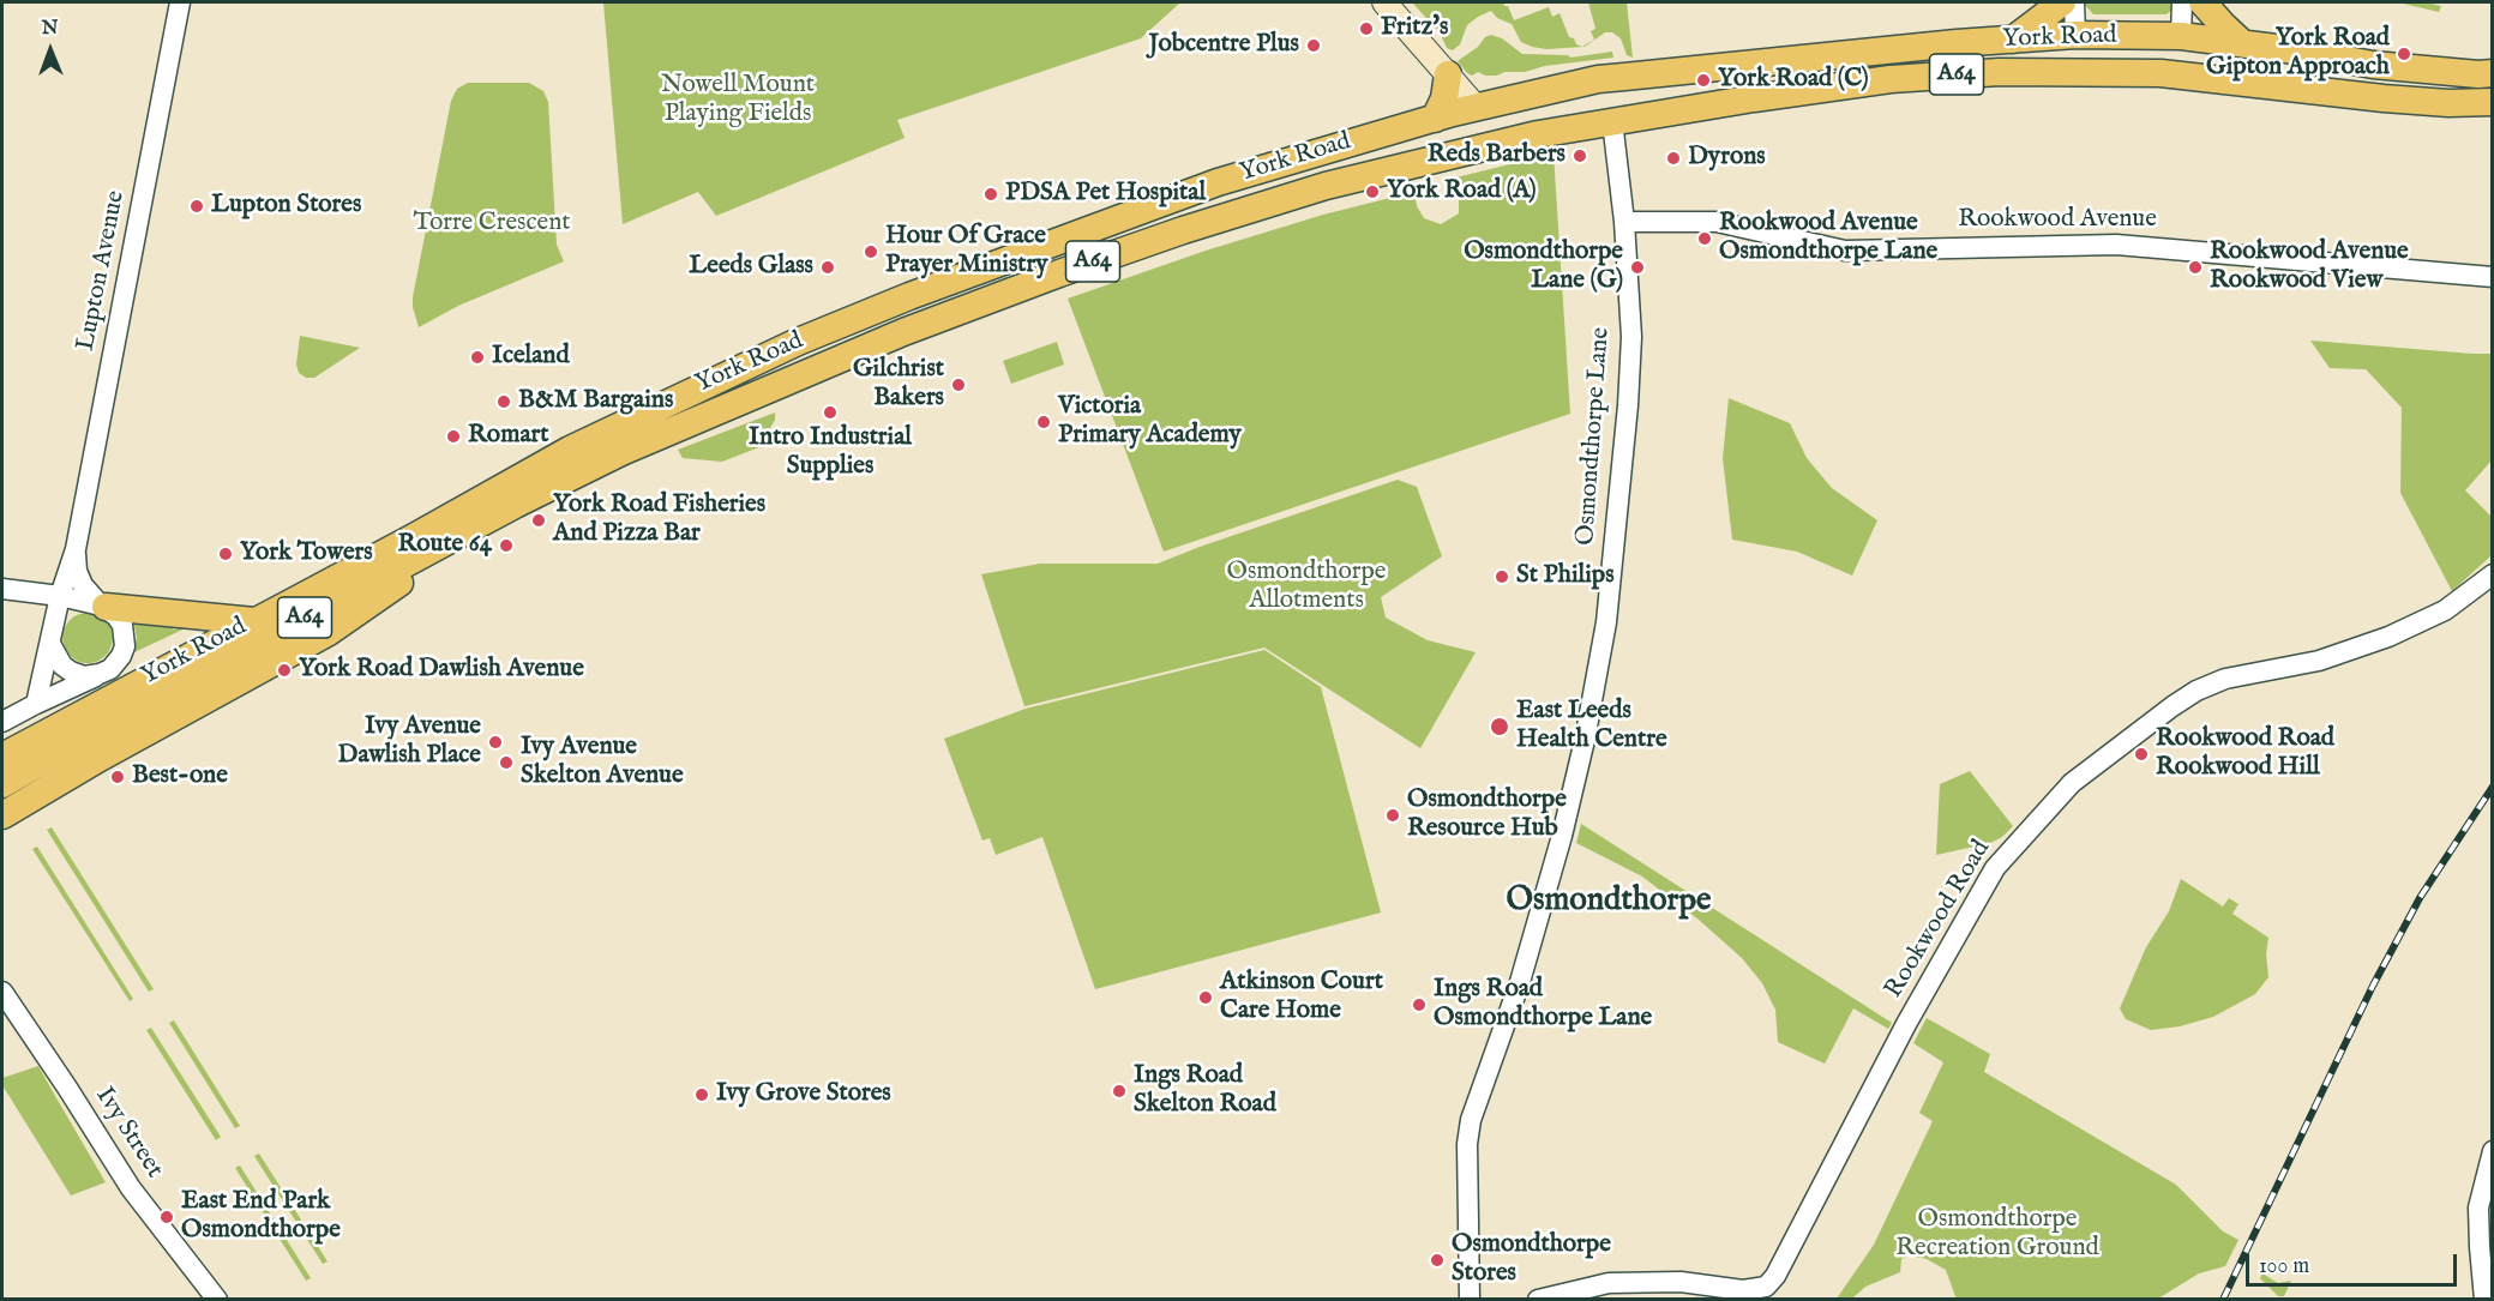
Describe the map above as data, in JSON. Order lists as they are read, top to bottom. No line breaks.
{"streets":{"highway":["York Road","A64"],"street":["Rookwood Avenue","Lupton Avenue","Osmondthorpe Lane","Rookwood Road","Ivy Street"]},"crossings":[["York Road","A64"],["York Road","Lupton Avenue"],["York Road","Osmondthorpe Lane"],["A64","Lupton Avenue"],["Rookwood Avenue","Osmondthorpe Lane"]],"districts":["Osmondthorpe"],"parks":["Nowell Mount Playing Fields","Torre Crescent","Osmondthorpe Allotments","Osmondthorpe Recreation Ground"],"places":["Fritz's","Jobcentre Plus","York Road Gipton Approach","York Road (C)","Reds Barbers","Dyrons","York Road (A)","PDSA Pet Hospital","Lupton Stores","Rookwood Avenue Osmondthorpe Lane","Hour Of Grace Prayer Ministry","Leeds Glass","Osmondthorpe Lane (G)","Rookwood Avenue Rookwood View","Iceland","Gilchrist Bakers","B&M Bargains","Intro Industrial Supplies","Victoria Primary Academy","Romart","York Road Fisheries And Pizza Bar","Route 64","York Towers","St Philips","York Road Dawlish Avenue","East Leeds Health Centre","Ivy Avenue Dawlish Place","Rookwood Road Rookwood Hill","Ivy Avenue Skelton Avenue","Best-one","Osmondthorpe Resource Hub","Atkinson Court Care Home","Ings Road Osmondthorpe Lane","Ings Road Skelton Road","Ivy Grove Stores","East End Park Osmondthorpe","Osmondthorpe Stores"],"scale_bar":"100 m","north":"top"}
